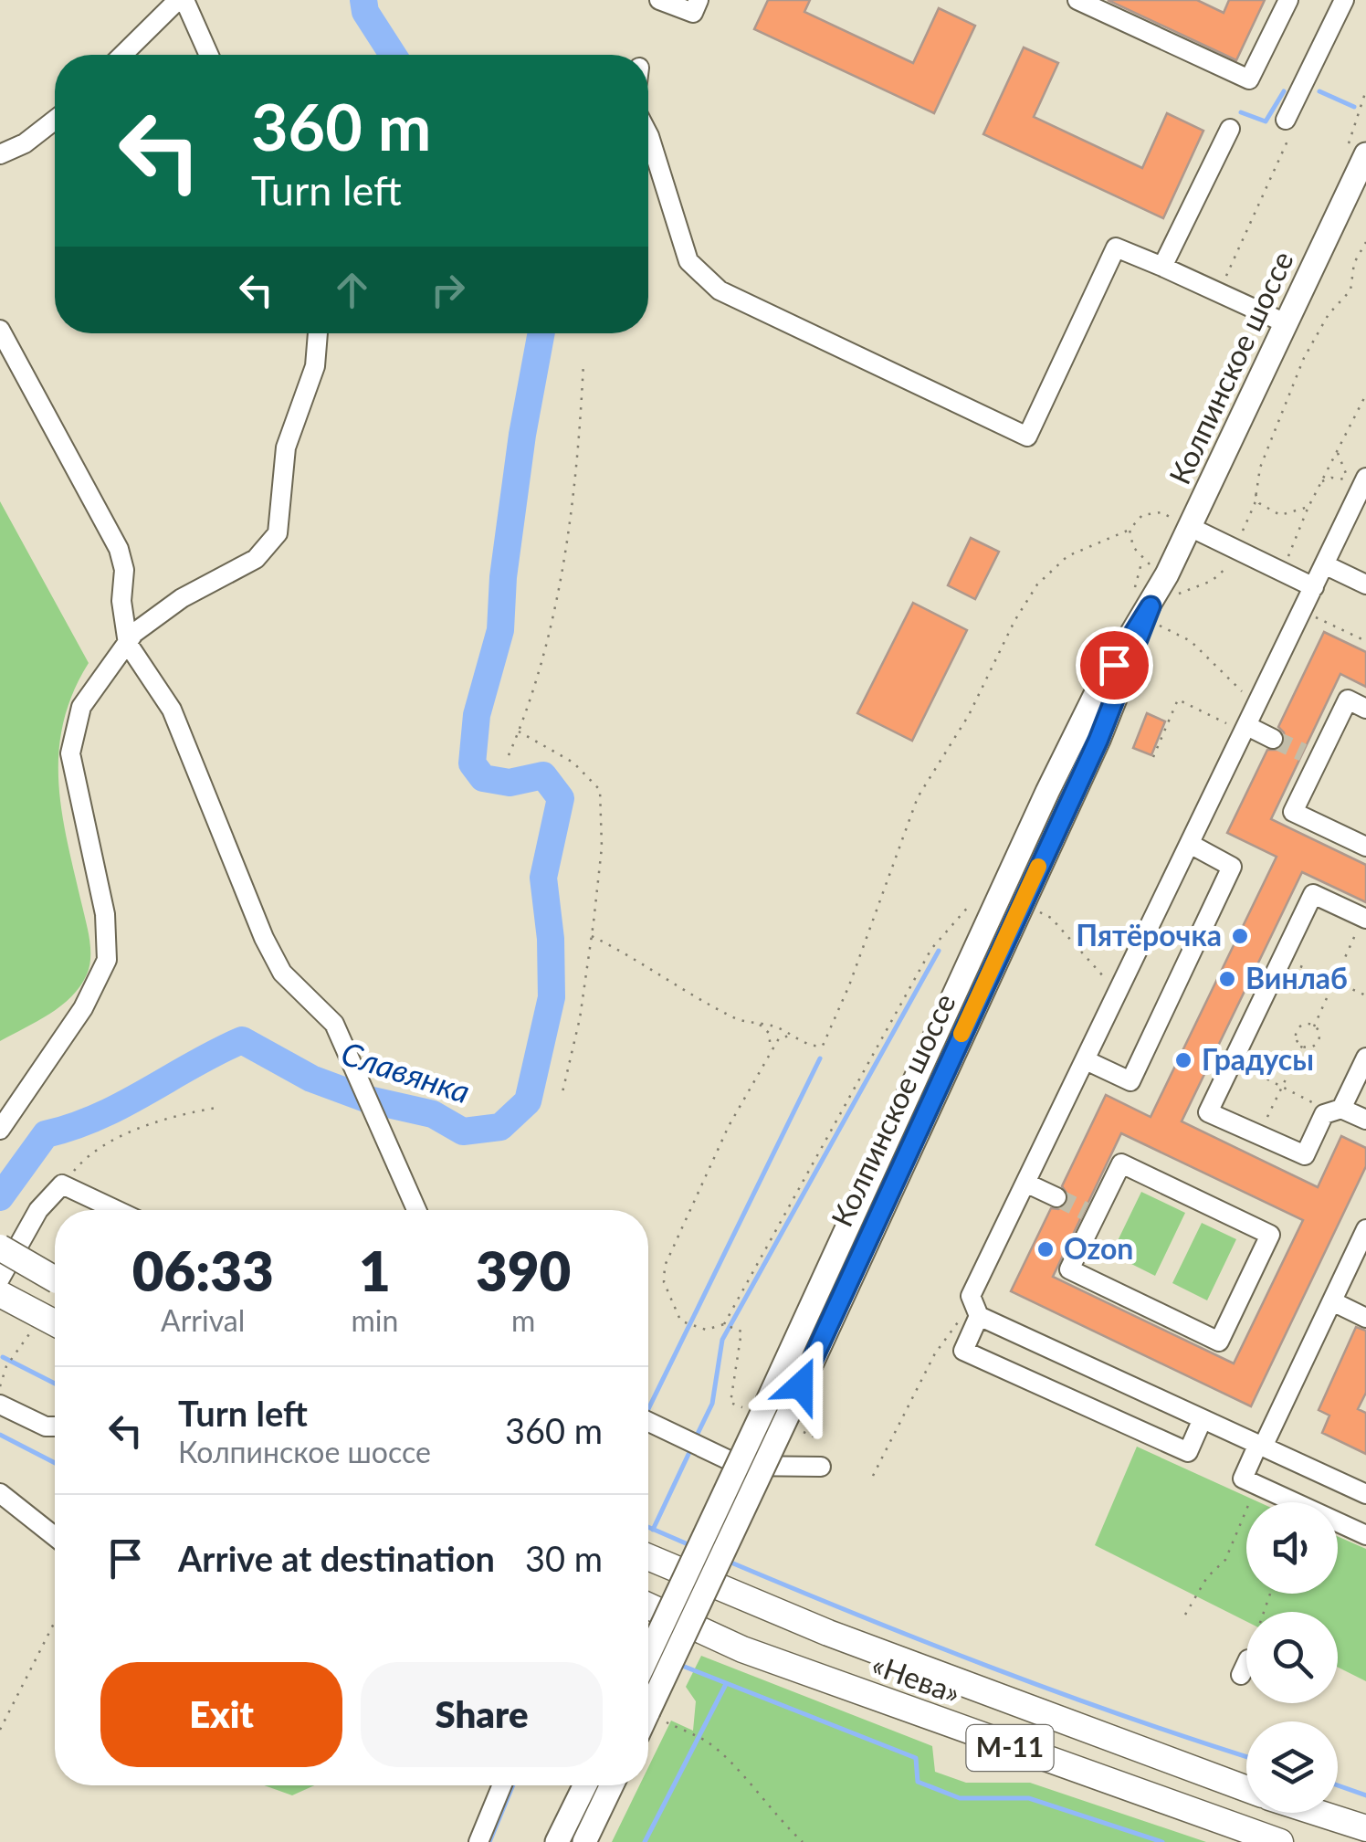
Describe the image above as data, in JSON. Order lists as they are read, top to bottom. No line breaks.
{"streets":{"highway":["«Нева»","М-11"],"main road":["Колпинское шоссе"]},"water":["Славянка"],"places":["Пятёрочка","Винлаб","Градусы","Ozon"],"page":{"turn":["360 m","Turn left"],"eta":["06:33","Arrival","1","min","390","m"],"list":[{"name":"Turn left","note":"Колпинское шоссе","value":"360 m"},{"name":"Arrive at destination","value":"30 m"}],"buttons":["Exit","Share"]}}
